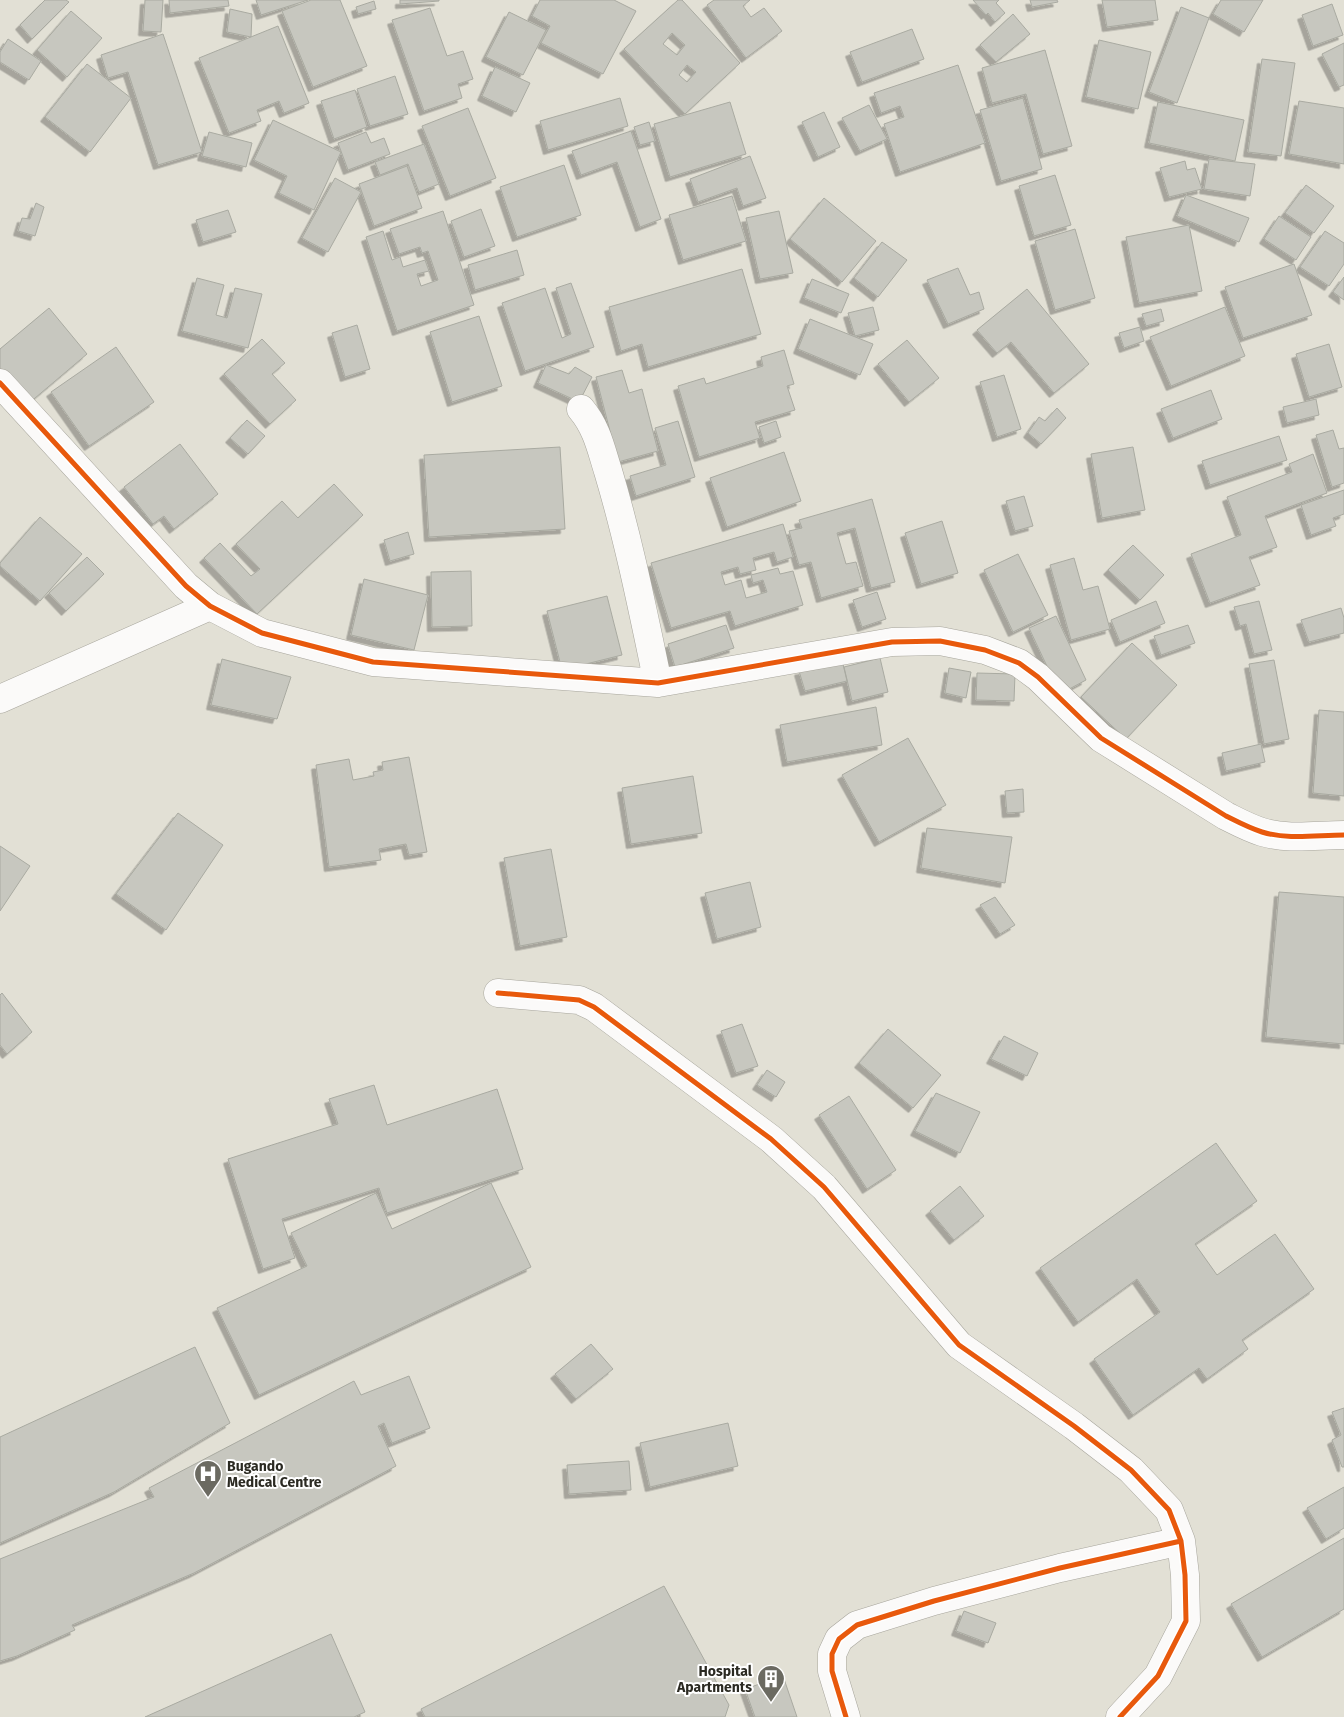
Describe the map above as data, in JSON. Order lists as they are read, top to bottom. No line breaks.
{"places":{"hospital":["Bugando Medical Centre"],"building":["Hospital Apartments"]}}
